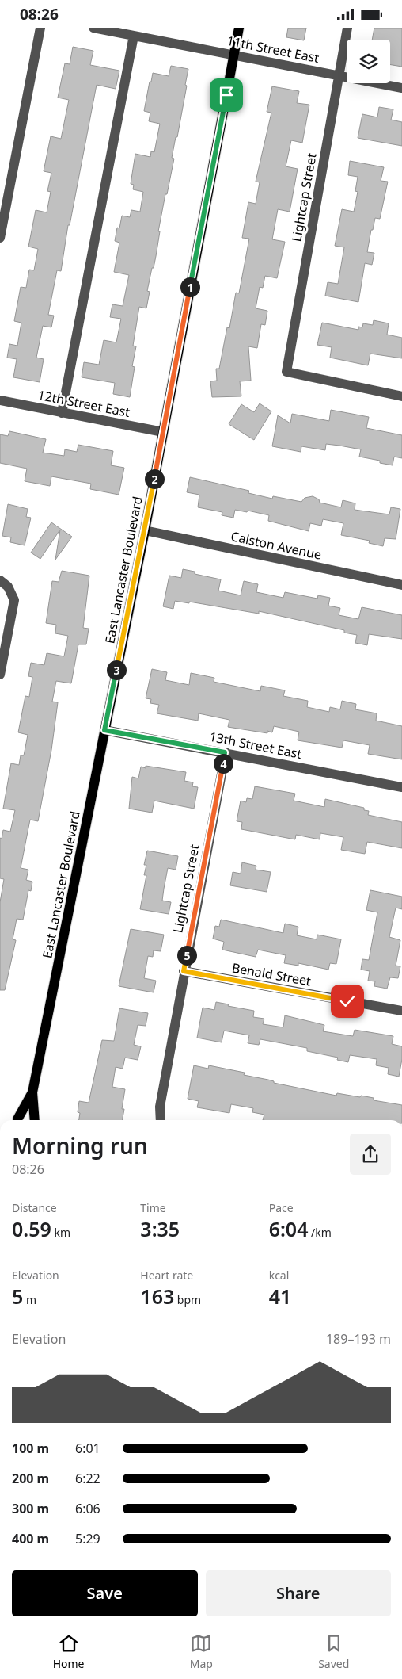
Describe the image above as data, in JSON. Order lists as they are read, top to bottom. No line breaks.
{"streets":{"main road":["East Lancaster Boulevard"],"street":["11th Street East","Lightcap Street","12th Street East","Calston Avenue","13th Street East","Benald Street"]},"crossings":[["11th Street East","Lightcap Street"],["11th Street East","East Lancaster Boulevard"],["Lightcap Street","13th Street East"],["Lightcap Street","Benald Street"],["12th Street East","East Lancaster Boulevard"],["Calston Avenue","East Lancaster Boulevard"],["East Lancaster Boulevard","13th Street East"]],"page":{"status":"08:26","pins":["1","2","3","4","5"],"heading":["Morning run","08:26"],"stats":[["Distance","0.59 km"],["Time","3:35"],["Pace","6:04 /km"],["Elevation","5 m"],["Heart rate","163 bpm"],["kcal","41"]],"chart":["Elevation","189–193 m"],"list":[{"name":"100 m","note":"6:01"},{"name":"200 m","note":"6:22"},{"name":"300 m","note":"6:06"},{"name":"400 m","note":"5:29"}],"buttons":["Save","Share"],"tabs":["Home","Map","Saved"]}}
